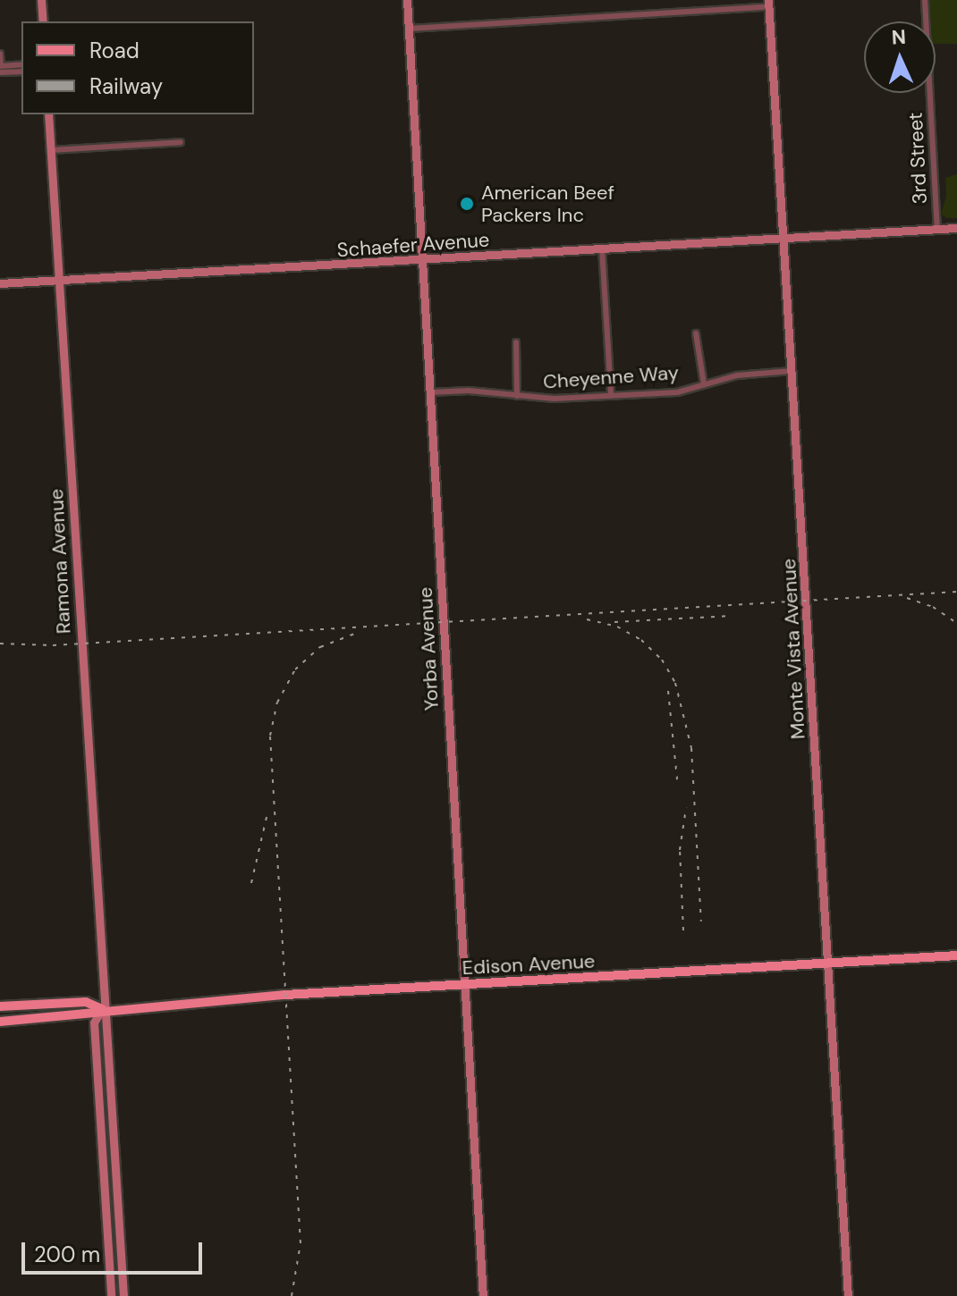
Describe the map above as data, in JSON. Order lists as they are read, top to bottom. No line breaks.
{"streets":{"main road":["Edison Avenue"],"street":["3rd Street","Schaefer Avenue","Cheyenne Way","Ramona Avenue","Yorba Avenue","Monte Vista Avenue"]},"crossings":[["3rd Street","Schaefer Avenue"],["Schaefer Avenue","Ramona Avenue"],["Schaefer Avenue","Yorba Avenue"],["Schaefer Avenue","Monte Vista Avenue"],["Cheyenne Way","Yorba Avenue"],["Cheyenne Way","Monte Vista Avenue"],["Ramona Avenue","Edison Avenue"],["Yorba Avenue","Edison Avenue"],["Monte Vista Avenue","Edison Avenue"]],"places":["American Beef Packers Inc"],"legend":["Road","Railway"],"scale_bar":"200 m","north":"top"}
